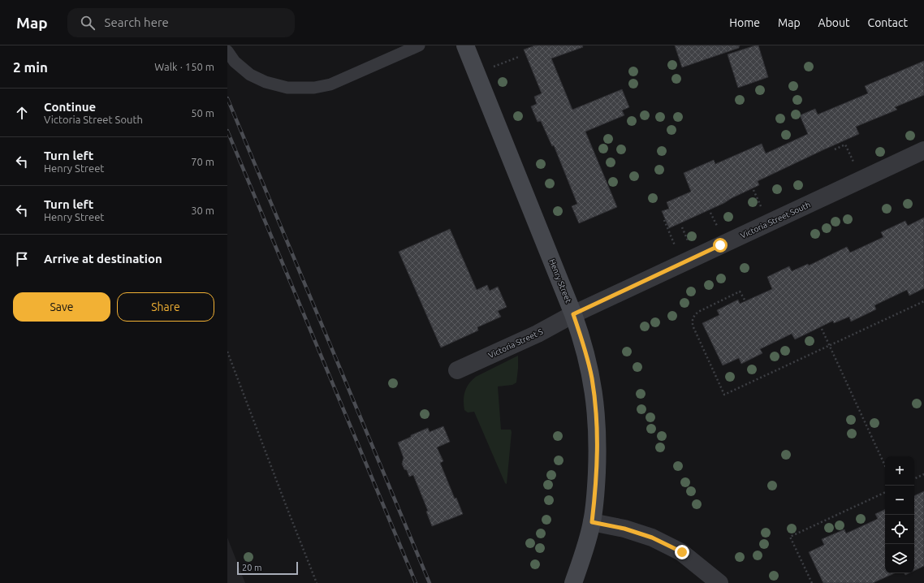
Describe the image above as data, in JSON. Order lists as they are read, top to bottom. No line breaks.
{"streets":{"main road":["Henry Street"],"street":["Victoria Street South","Victoria Street S"]},"crossings":[["Victoria Street South","Henry Street"],["Victoria Street South","Victoria Street S"],["Henry Street","Victoria Street S"]],"scale_bar":"20 m","page":{"header":"Map","search":"Search here","nav":["Home","Map","About","Contact"],"heading":["2 min","Walk · 150 m"],"list":[["Continue","Victoria Street South","50 m"],["Turn left","Henry Street","70 m"],["Turn left","Henry Street","30 m"],"Arrive at destination"],"buttons":["Save","Share"],"map_buttons":["+","−"],"scale":"20 m"}}
